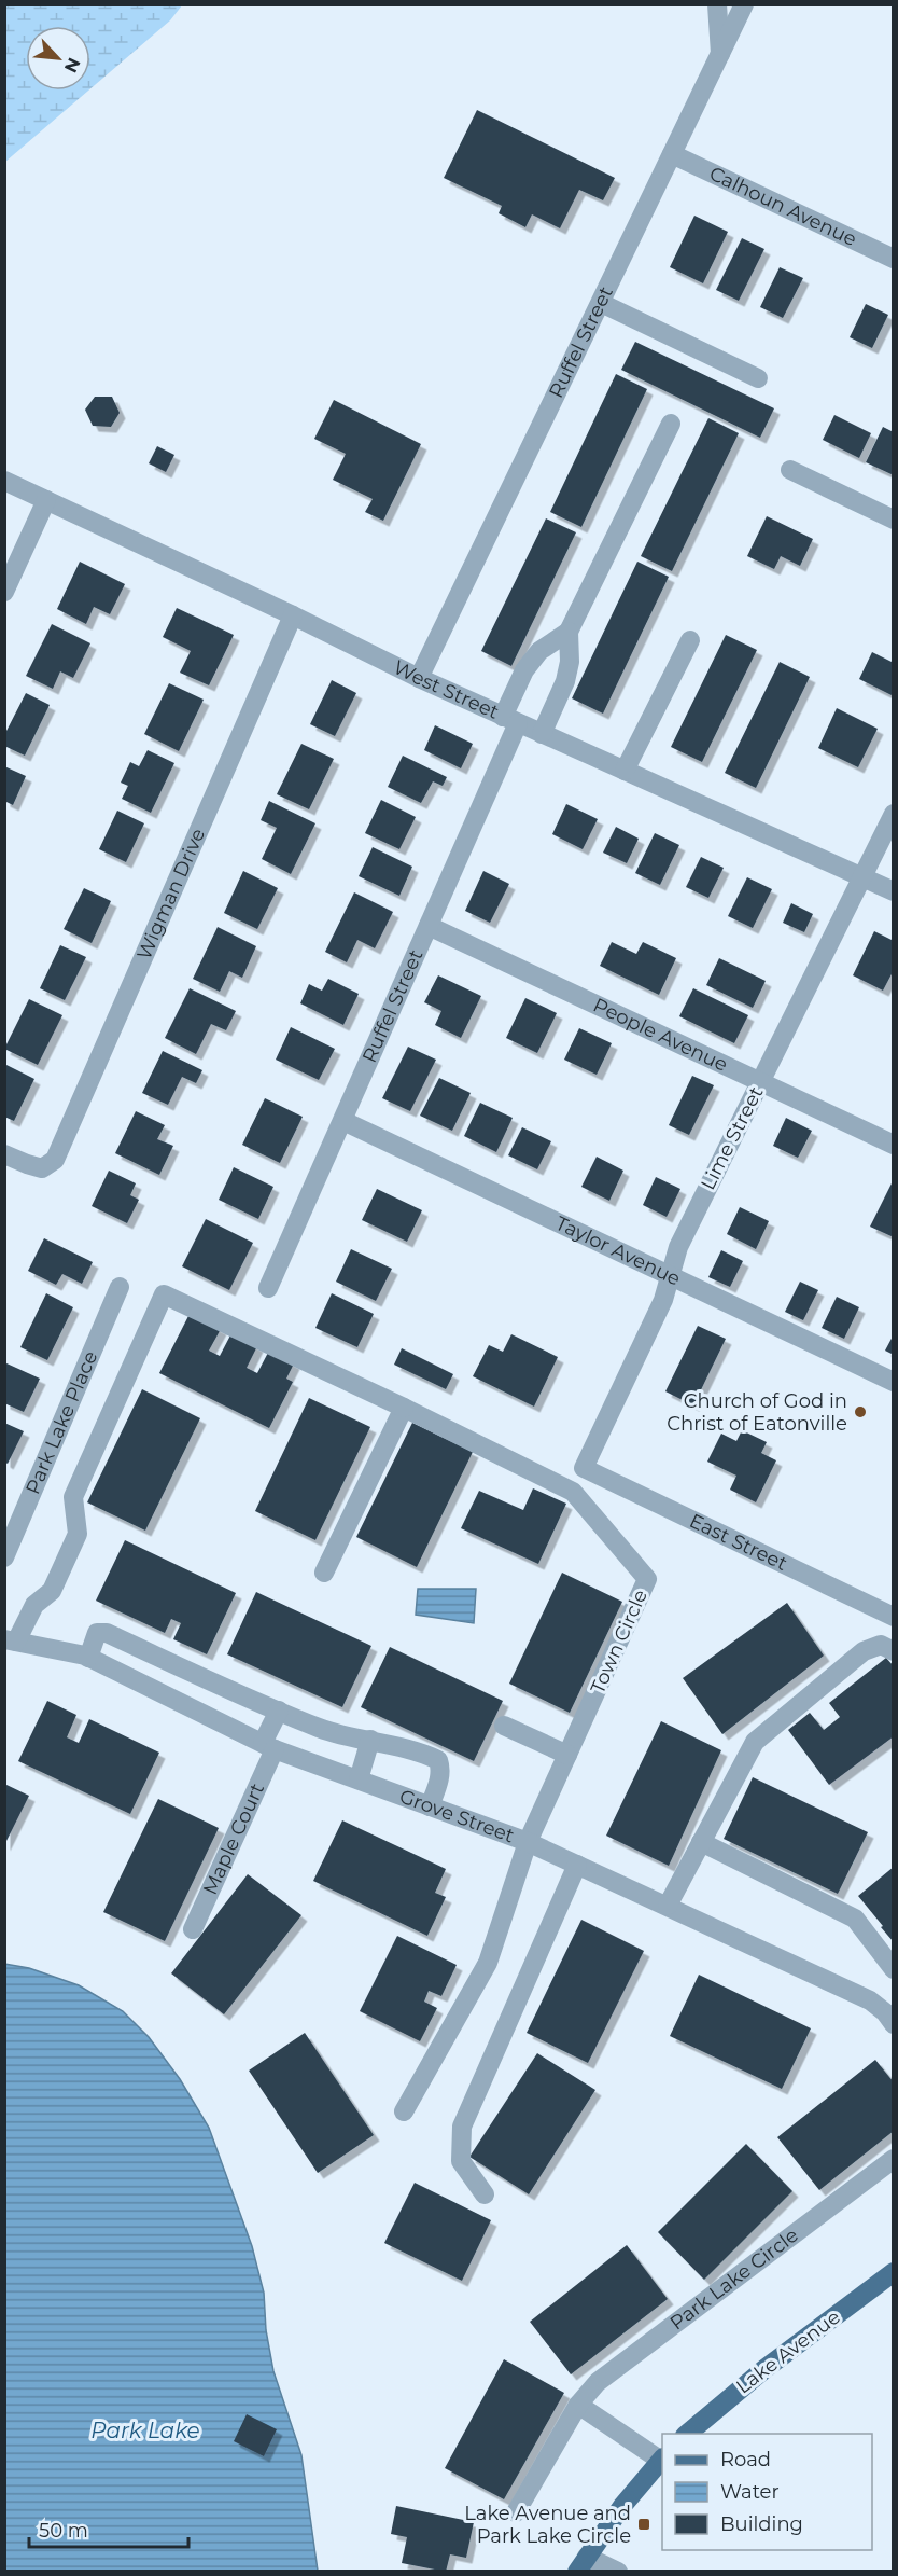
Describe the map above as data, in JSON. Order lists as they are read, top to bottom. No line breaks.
{"streets":{"main road":["Lake Avenue"],"street":["Calhoun Avenue","Ruffel Street","West Street","Wigman Drive","People Avenue","Lime Street","Taylor Avenue","Park Lake Place","East Street","Town Circle","Grove Street","Maple Court","Park Lake Circle"]},"crossings":[["Calhoun Avenue","Ruffel Street"],["Ruffel Street","West Street"],["Ruffel Street","People Avenue"],["Ruffel Street","Taylor Avenue"],["West Street","Wigman Drive"],["West Street","Lime Street"],["People Avenue","Lime Street"],["Lime Street","Taylor Avenue"],["Lime Street","East Street"],["Town Circle","Grove Street"],["Grove Street","Maple Court"]],"water":["Park Lake"],"places":{"other":["Church of God in Christ of Eatonville"],"transit":["Lake Avenue and Park Lake Circle"]},"legend":["Road","Water","Building"],"scale_bar":"50 m","north":"bottom right"}
